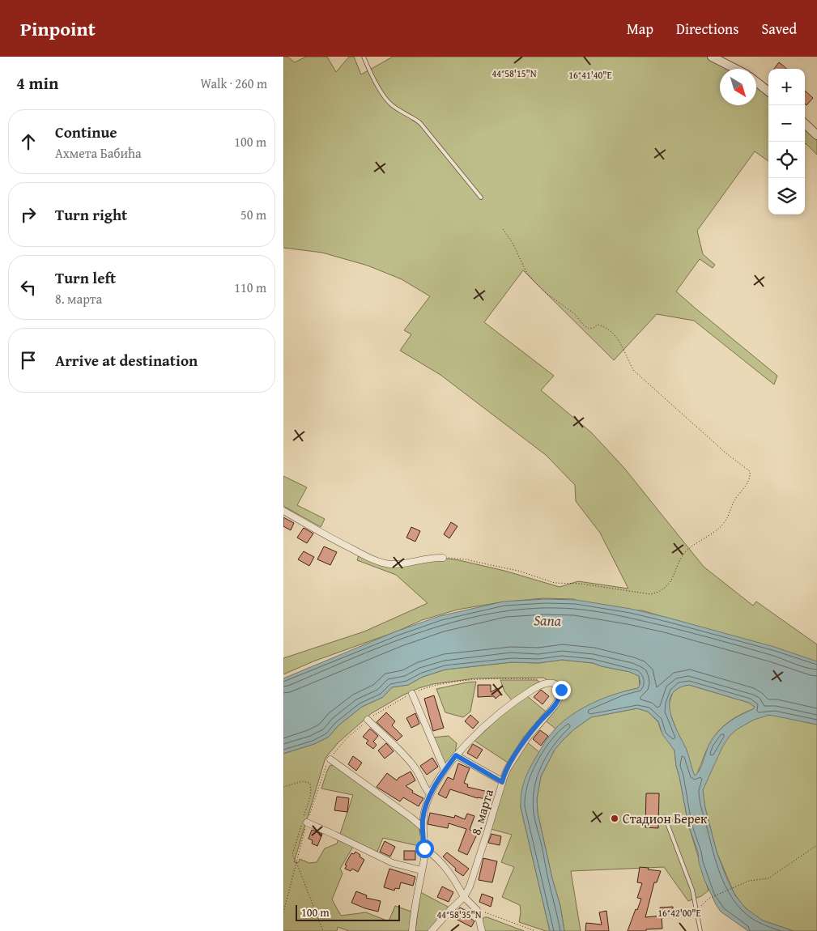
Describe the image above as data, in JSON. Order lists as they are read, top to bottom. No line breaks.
{"streets":{"street":["8. марта"]},"water":["Sana"],"places":["Стадион Берек"],"scale_bar":"100 m","north":"bottom right","page":{"header":"Pinpoint","nav":["Map","Directions","Saved"],"heading":["4 min","Walk · 260 m"],"map_buttons":["+","−"],"list":[["Continue","Ахмета Бабића","100 m"],["Turn right","50 m"],["Turn left","8. марта","110 m"],"Arrive at destination"],"scale":"100 m"},"coordinates":["44°58'15\"N","16°41'40\"E","16°42'00\"E","44°58'35\"N"]}
